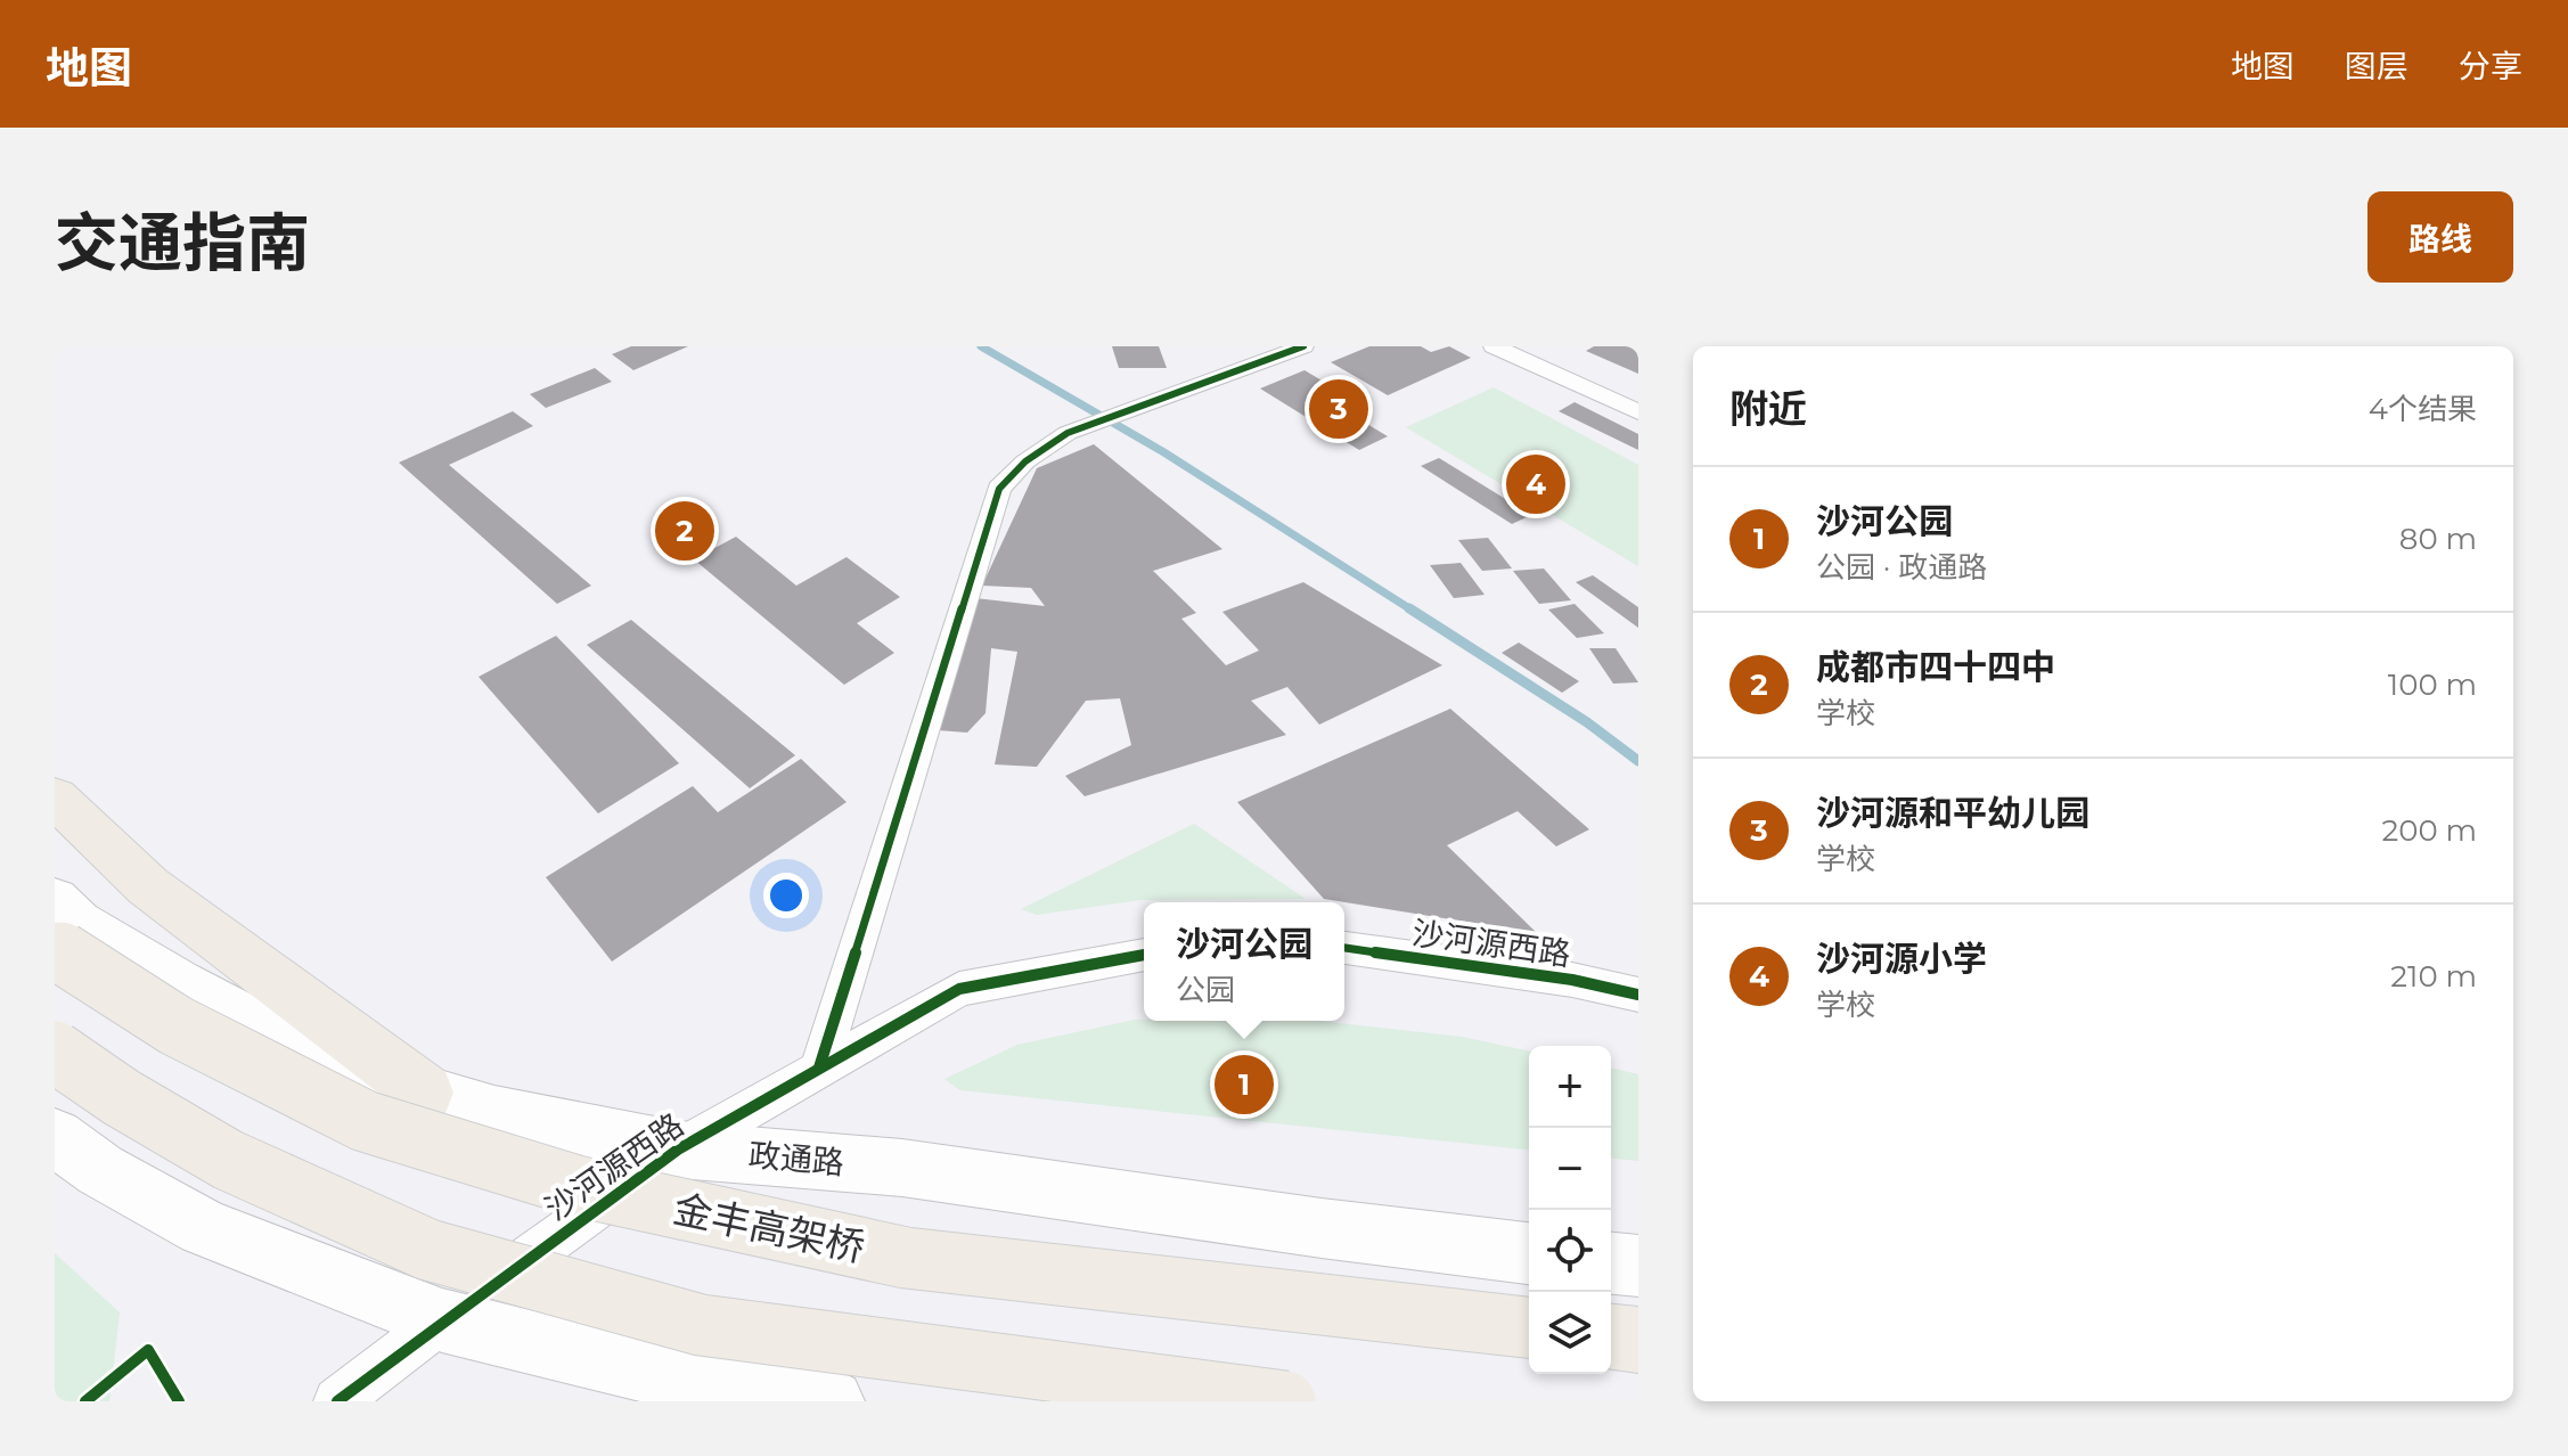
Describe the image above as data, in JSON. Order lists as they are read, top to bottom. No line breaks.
{"streets":{"highway":["金丰高架桥"],"main road":["政通路"],"street":["沙河源西路"]},"crossings":[["沙河源西路","政通路"]],"page":{"header":"地图","nav":["地图","图层","分享"],"title":"交通指南","buttons":"路线","heading":["附近","4个结果"],"pins":["3","4","2","1"],"list":[{"mark":"1","name":"沙河公园","note":"公园 · 政通路","value":"80 m"},{"mark":"2","name":"成都市四十四中","note":"学校","value":"100 m"},{"mark":"3","name":"沙河源和平幼儿园","note":"学校","value":"200 m"},{"mark":"4","name":"沙河源小学","note":"学校","value":"210 m"}],"popup":["沙河公园","公园"],"map_buttons":["+","−"]}}
